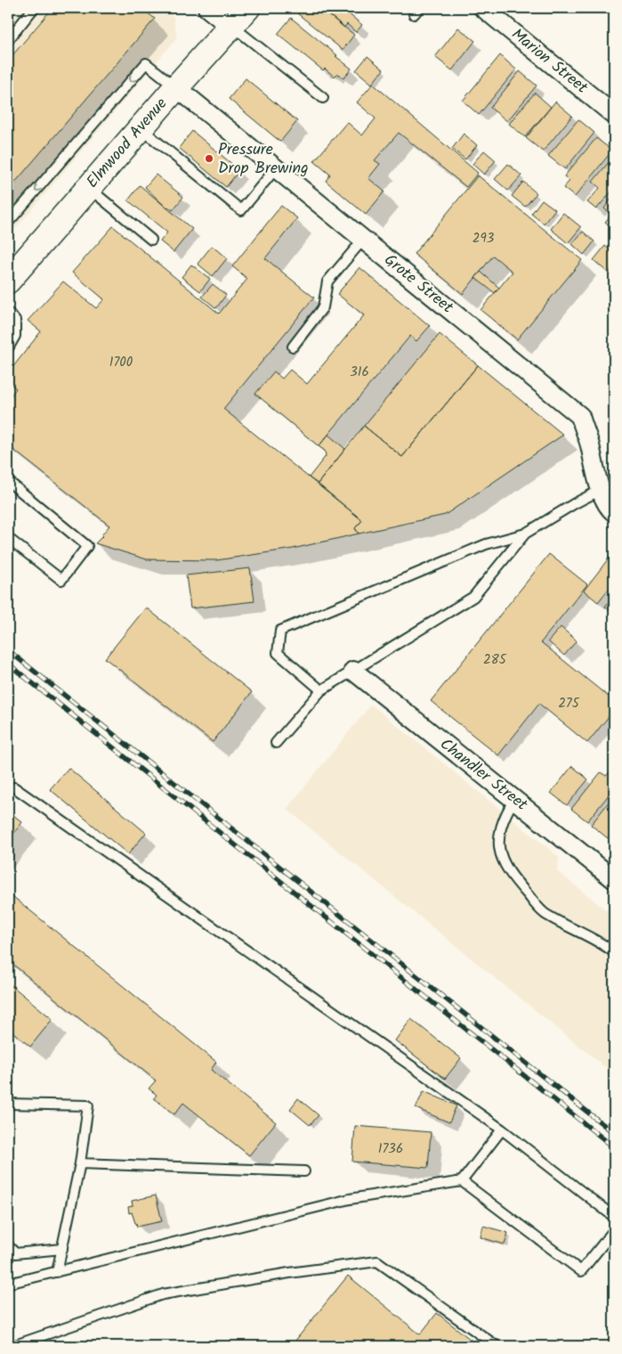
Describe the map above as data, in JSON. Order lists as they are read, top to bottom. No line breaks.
{"streets":{"street":["Marion Street","Elmwood Avenue","Grote Street","Chandler Street"]},"crossings":[["Elmwood Avenue","Grote Street"]],"places":["Pressure Drop Brewing"],"house_numbers":["293","1700","316","285","275","1736"]}
